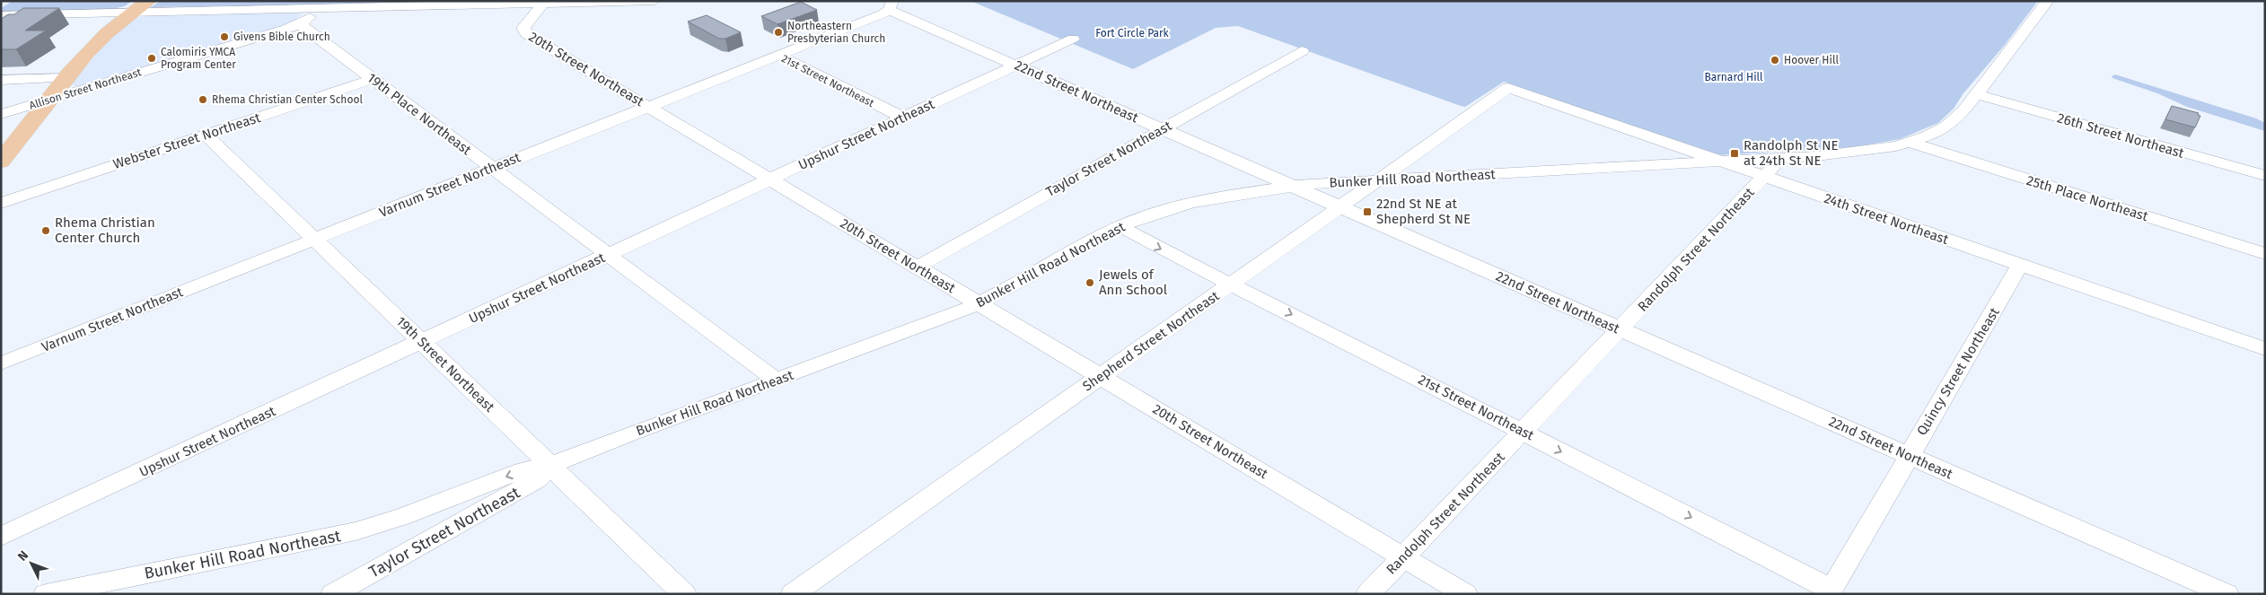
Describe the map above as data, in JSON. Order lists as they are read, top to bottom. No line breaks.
{"streets":{"street":["20th Street Northeast","21st Street Northeast","Allison Street Northeast","22nd Street Northeast","19th Place Northeast","Upshur Street Northeast","26th Street Northeast","Webster Street Northeast","Taylor Street Northeast","Bunker Hill Road Northeast","Varnum Street Northeast","25th Place Northeast","24th Street Northeast","Randolph Street Northeast","Shepherd Street Northeast","19th Street Northeast","Quincy Street Northeast"]},"crossings":[["20th Street Northeast","Upshur Street Northeast"],["20th Street Northeast","Taylor Street Northeast"],["20th Street Northeast","Bunker Hill Road Northeast"],["20th Street Northeast","Varnum Street Northeast"],["20th Street Northeast","Randolph Street Northeast"],["20th Street Northeast","Shepherd Street Northeast"],["21st Street Northeast","Upshur Street Northeast"],["21st Street Northeast","Bunker Hill Road Northeast"],["21st Street Northeast","Varnum Street Northeast"],["21st Street Northeast","Randolph Street Northeast"],["21st Street Northeast","Shepherd Street Northeast"],["21st Street Northeast","Quincy Street Northeast"],["Allison Street Northeast","19th Place Northeast"],["22nd Street Northeast","Upshur Street Northeast"],["22nd Street Northeast","Taylor Street Northeast"],["22nd Street Northeast","Bunker Hill Road Northeast"],["22nd Street Northeast","Varnum Street Northeast"],["22nd Street Northeast","Randolph Street Northeast"],["22nd Street Northeast","Shepherd Street Northeast"],["22nd Street Northeast","Quincy Street Northeast"],["19th Place Northeast","Upshur Street Northeast"],["19th Place Northeast","Webster Street Northeast"],["19th Place Northeast","Bunker Hill Road Northeast"],["19th Place Northeast","Varnum Street Northeast"],["Upshur Street Northeast","19th Street Northeast"],["Webster Street Northeast","19th Street Northeast"],["Taylor Street Northeast","Bunker Hill Road Northeast"],["Taylor Street Northeast","19th Street Northeast"],["Bunker Hill Road Northeast","24th Street Northeast"],["Bunker Hill Road Northeast","Shepherd Street Northeast"],["Bunker Hill Road Northeast","19th Street Northeast"],["Varnum Street Northeast","19th Street Northeast"],["24th Street Northeast","Randolph Street Northeast"],["24th Street Northeast","Shepherd Street Northeast"],["24th Street Northeast","Quincy Street Northeast"]],"one_way":["21st Street Northeast"],"parks":["Fort Circle Park","Barnard Hill"],"places":{"other":["Northeastern Presbyterian Church","Givens Bible Church","Calomiris YMCA Program Center","Hoover Hill","Rhema Christian Center School","Rhema Christian Center Church","Jewels of Ann School"],"transit":["Randolph St NE at 24th St NE","22nd St NE at Shepherd St NE"]},"north":"top left"}
